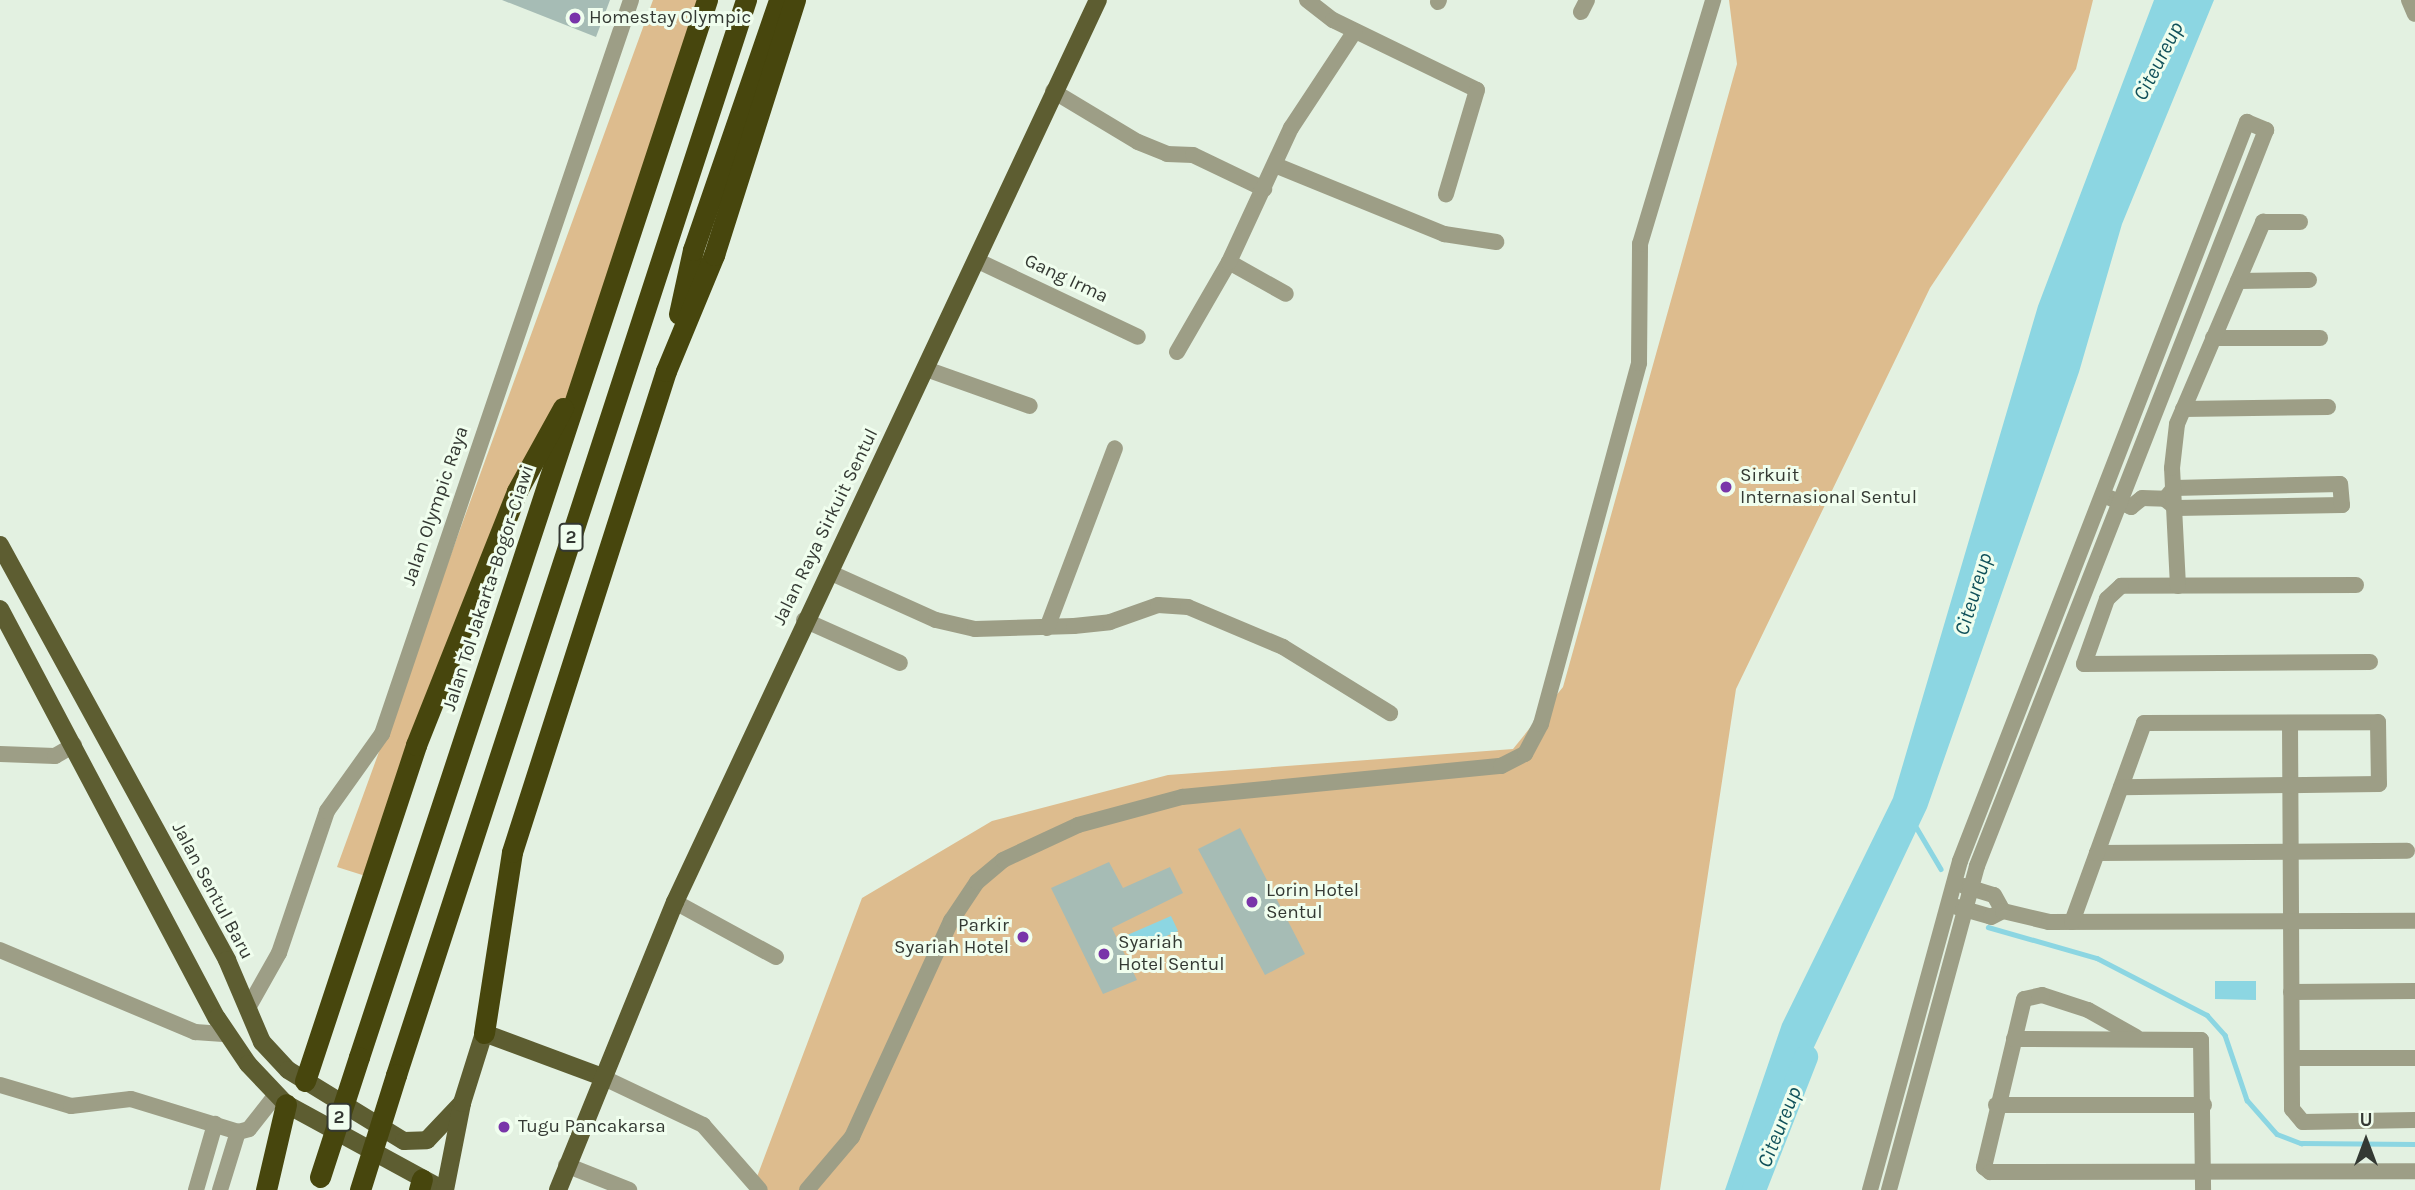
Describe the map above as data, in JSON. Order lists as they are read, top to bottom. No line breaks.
{"streets":{"highway":["2","Jalan Tol Jakarta–Bogor–Ciawi"],"main road":["Jalan Raya Sirkuit Sentul","Jalan Sentul Baru"],"street":["Gang Irma","Jalan Olympic Raya"]},"crossings":[["Gang Irma","Jalan Raya Sirkuit Sentul"],["Jalan Olympic Raya","Jalan Sentul Baru"]],"water":["Citeureup"],"places":["Homestay Olympic","Sirkuit Internasional Sentul","Lorin Hotel Sentul","Parkir Syariah Hotel","Syariah Hotel Sentul","Tugu Pancakarsa"],"north":"top"}
